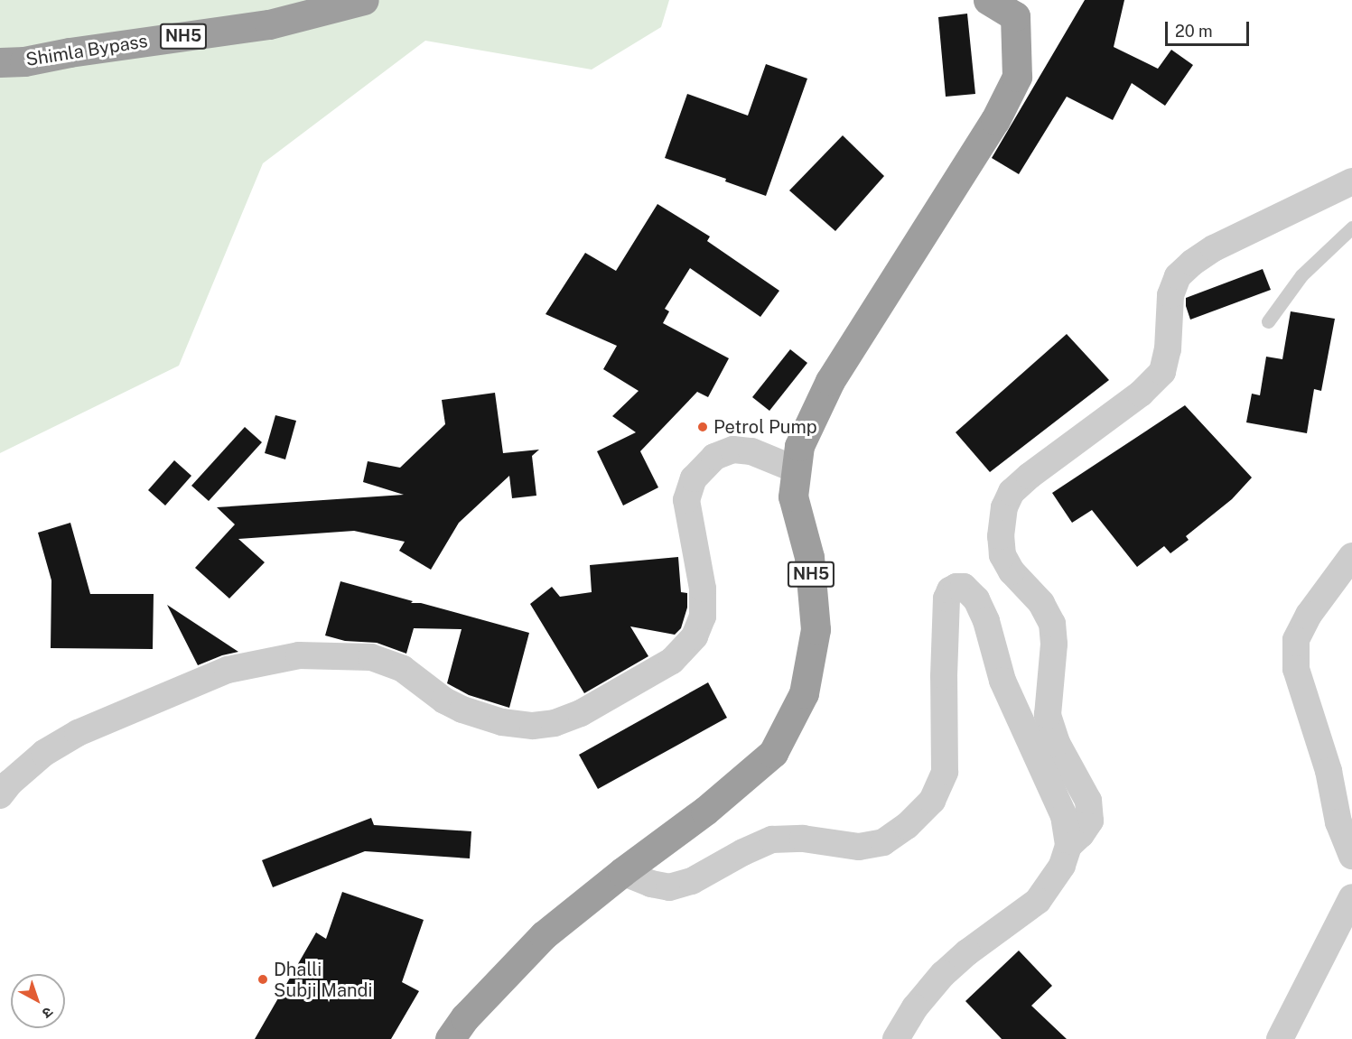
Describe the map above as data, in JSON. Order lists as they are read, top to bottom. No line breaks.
{"streets":{"highway":["NH5","Shimla Bypass"]},"places":["Petrol Pump","Dhalli Subji Mandi"],"scale_bar":"20 m","north":"bottom right"}
